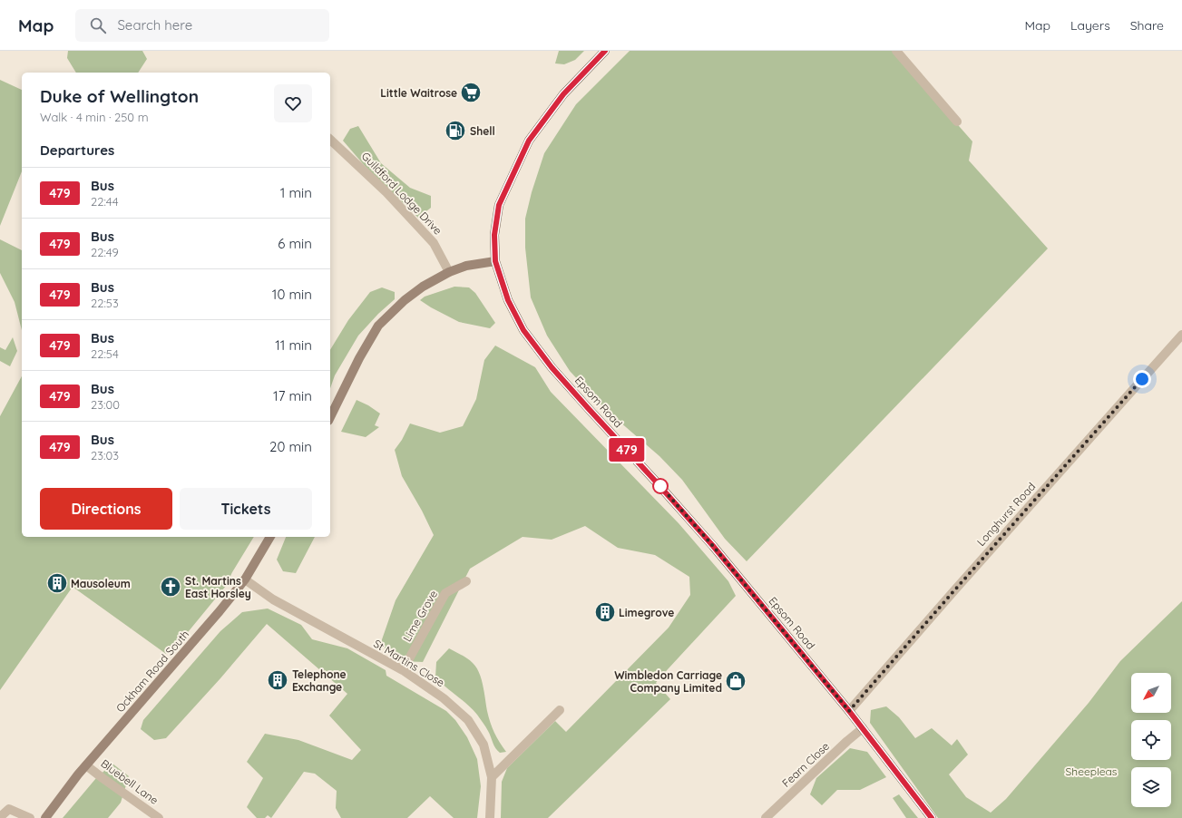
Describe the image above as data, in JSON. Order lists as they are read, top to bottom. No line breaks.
{"streets":{"main road":["Epsom Road","Ockham Road South"],"street":["Guildford Lodge Drive","Longhurst Road","Lime Grove","St Martins Close","Fearn Close","Bluebell Lane"]},"crossings":[["Epsom Road","Longhurst Road"],["Epsom Road","Fearn Close"],["Lime Grove","St Martins Close"],["St Martins Close","Ockham Road South"],["Ockham Road South","Bluebell Lane"]],"parks":["Sheepleas"],"places":{"supermarket":["Little Waitrose"],"fuel station":["Shell"],"building":["Mausoleum","Limegrove","Telephone Exchange"],"church":["St. Martins East Horsley"],"shop":["Wimbledon Carriage Company Limited"]},"lines":["bus line 479"],"north":"bottom left","page":{"header":"Map","search":"Search here","nav":["Map","Layers","Share"],"on_map":"479","heading":[["Duke of Wellington","Walk · 4 min · 250 m"],"Departures"],"list":[{"mark":"479","name":"Bus","note":"22:44","value":"1 min"},{"mark":"479","name":"Bus","note":"22:49","value":"6 min"},{"mark":"479","name":"Bus","note":"22:53","value":"10 min"},{"mark":"479","name":"Bus","note":"22:54","value":"11 min"},{"mark":"479","name":"Bus","note":"23:00","value":"17 min"},{"mark":"479","name":"Bus","note":"23:03","value":"20 min"}],"buttons":["Directions","Tickets"]}}
